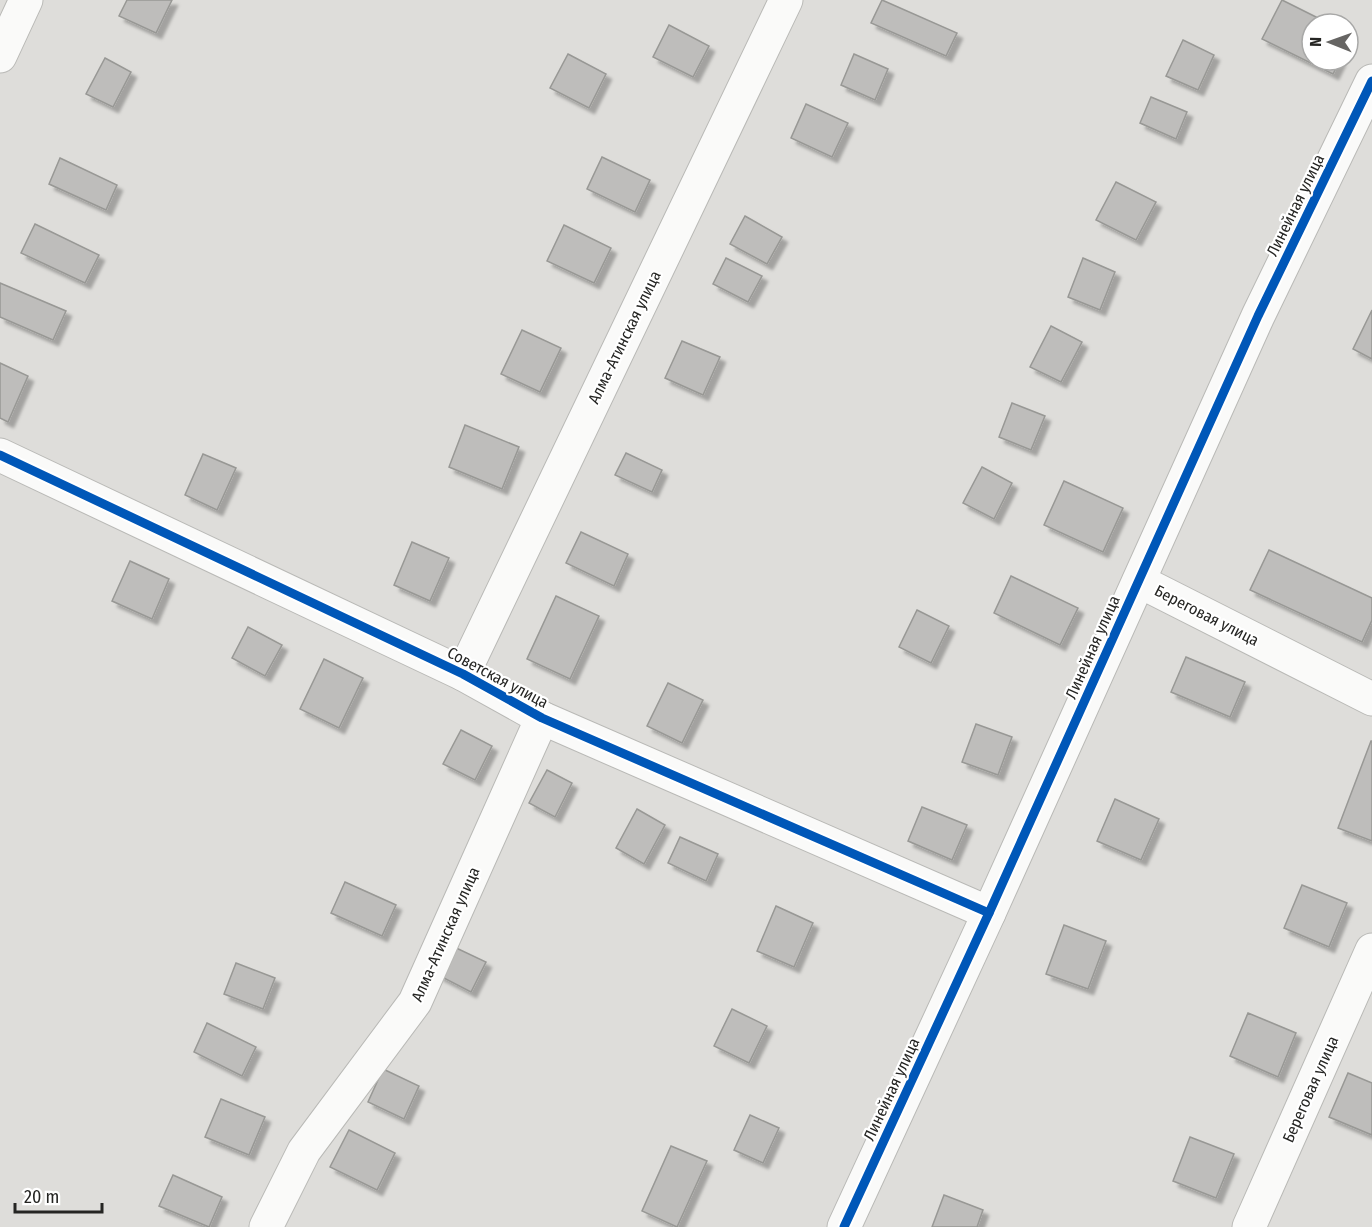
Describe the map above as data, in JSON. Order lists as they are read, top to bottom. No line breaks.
{"streets":{"street":["Линейная улица","Алма-Атинская улица","Береговая улица","Советская улица"]},"crossings":[["Линейная улица","Береговая улица"],["Линейная улица","Советская улица"],["Алма-Атинская улица","Советская улица"]],"scale_bar":"20 m","north":"left"}
